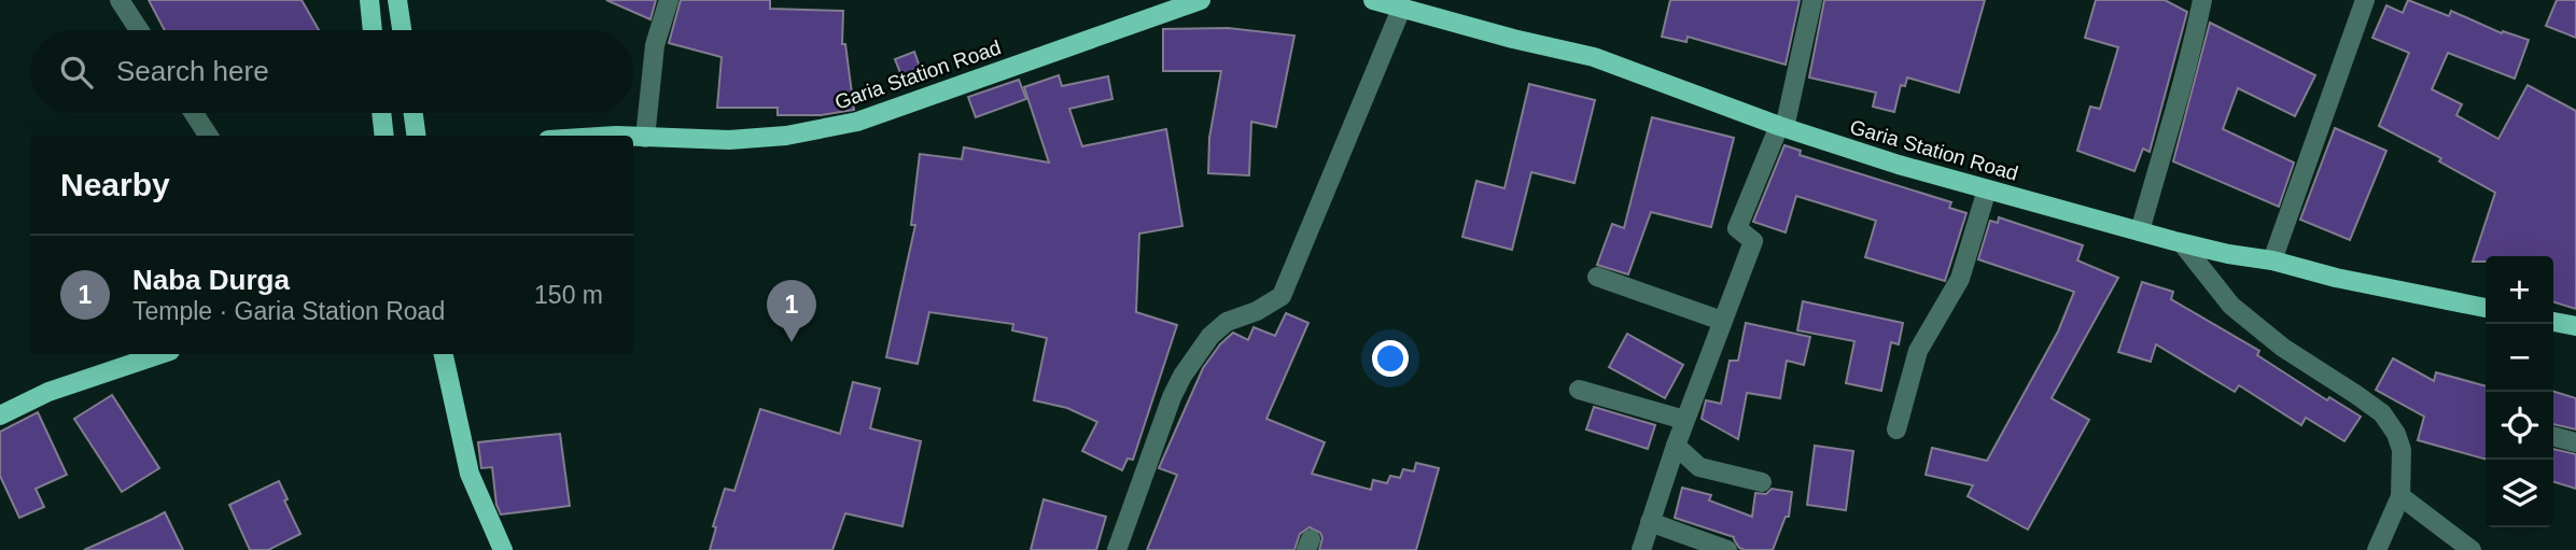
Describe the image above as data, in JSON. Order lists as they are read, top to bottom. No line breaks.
{"streets":{"main road":["Garia Station Road"]},"page":{"search":"Search here","heading":"Nearby","list":[{"mark":"1","name":"Naba Durga","note":"Temple · Garia Station Road","value":"150 m"}],"map_buttons":["+","−"],"pins":"1"}}
